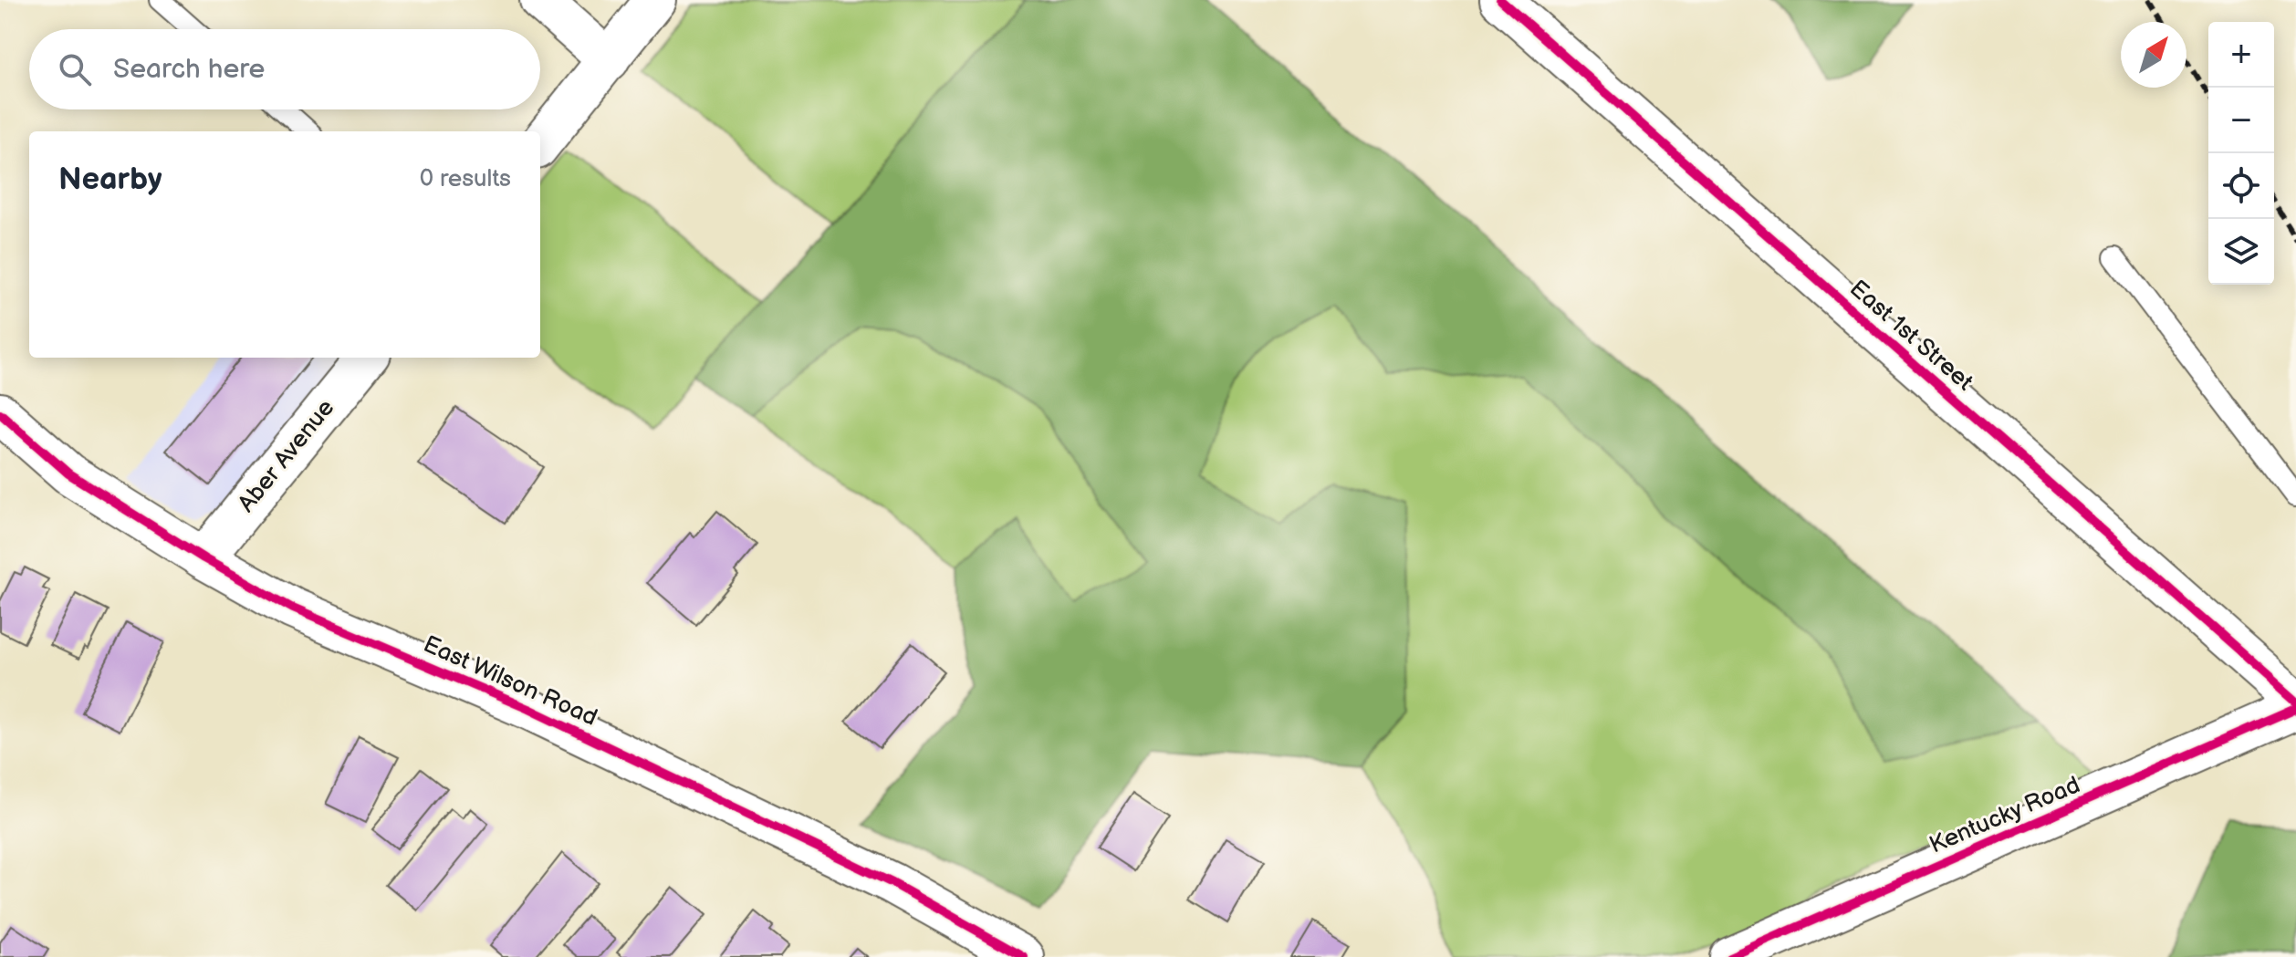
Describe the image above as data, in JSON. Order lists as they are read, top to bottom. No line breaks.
{"streets":{"street":["East 1st Street","Aber Avenue","East Wilson Road","Kentucky Road"]},"crossings":[["Aber Avenue","East Wilson Road"]],"north":"top right","page":{"map_buttons":["+","−"],"search":"Search here","heading":["Nearby","0 results"]}}
